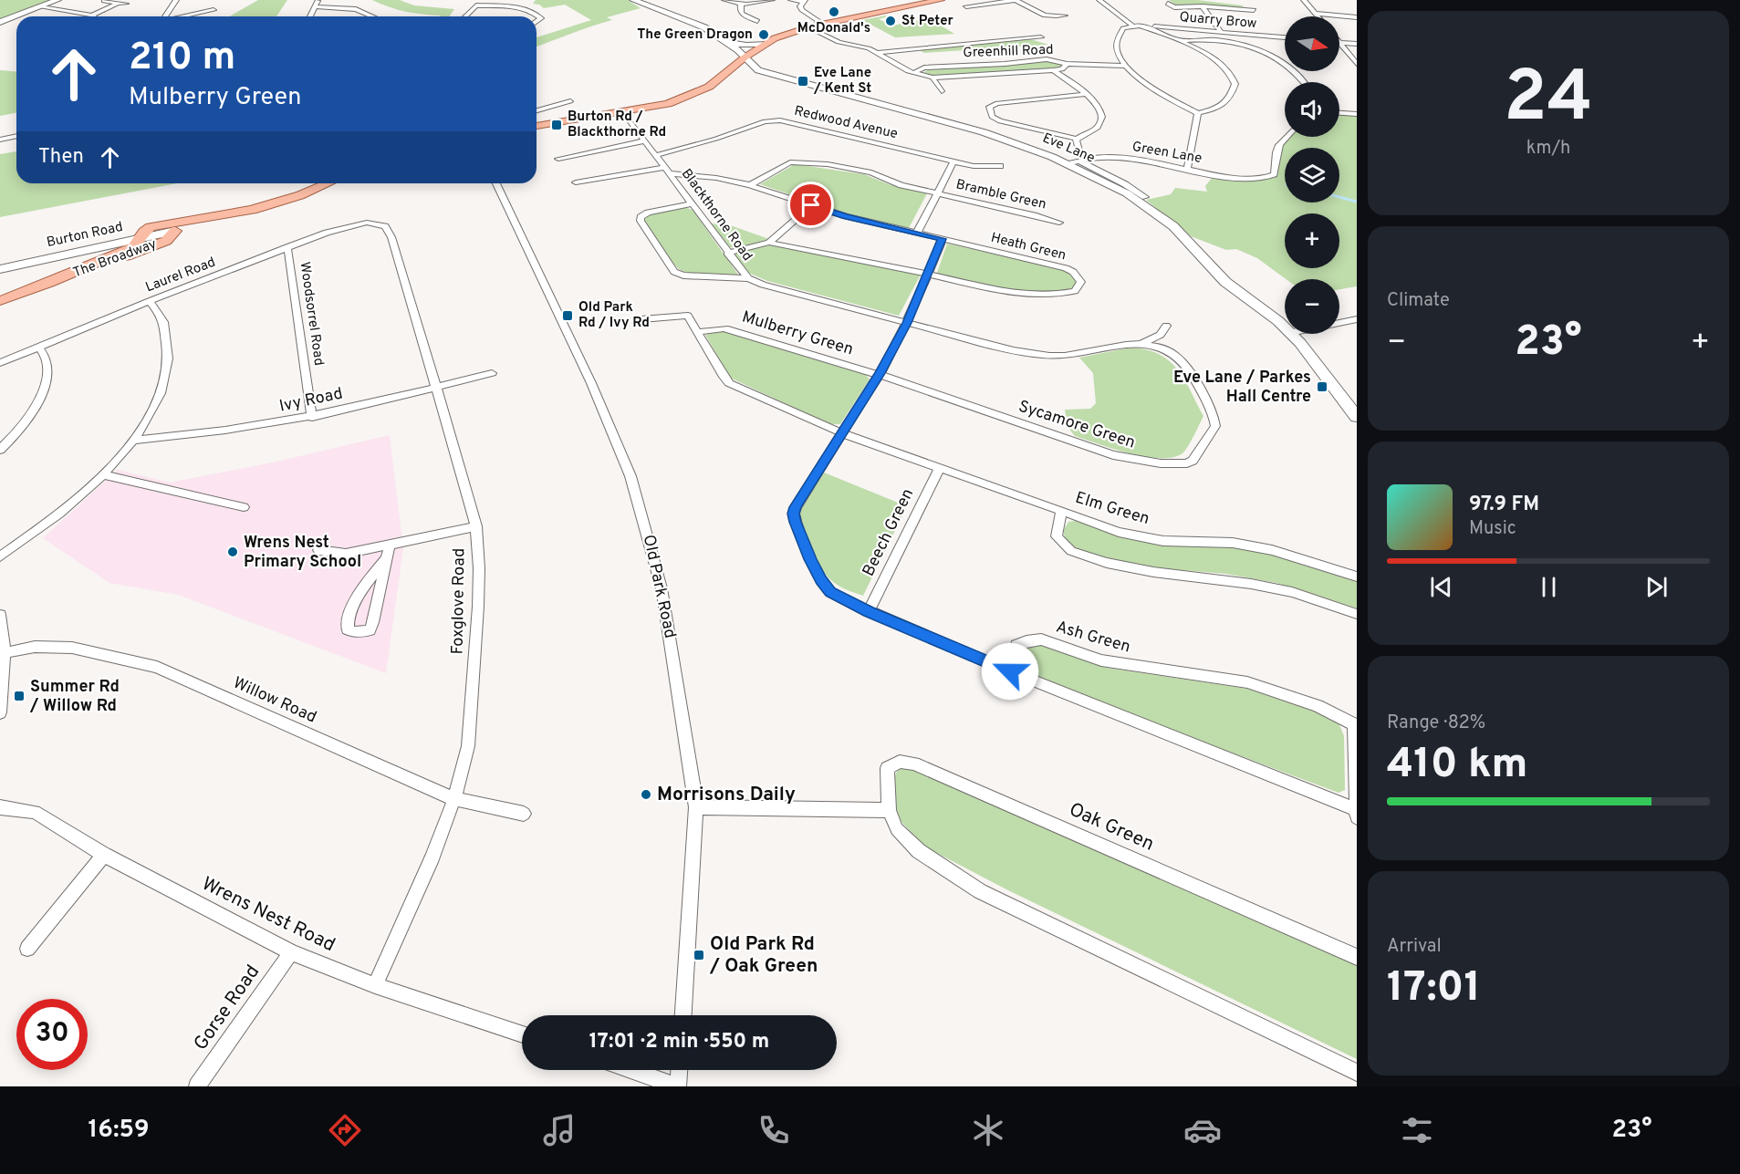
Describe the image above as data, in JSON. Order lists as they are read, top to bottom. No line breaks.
{"streets":{"main road":["The Broadway"],"street":["Quarry Brow","Greenhill Road","Redwood Avenue","Eve Lane","Green Lane","Bramble Green","Blackthorne Road","Burton Road","Heath Green","Laurel Road","Woodsorrel Road","Mulberry Green","Ivy Road","Sycamore Green","Elm Green","Beech Green","Old Park Road","Foxglove Road","Ash Green","Willow Road","Oak Green","Wrens Nest Road","Gorse Road"]},"crossings":[["Redwood Avenue","Blackthorne Road"],["Eve Lane","Green Lane"],["Burton Road","The Broadway"],["Laurel Road","Woodsorrel Road"],["Laurel Road","Foxglove Road"],["Woodsorrel Road","Ivy Road"],["Mulberry Green","Sycamore Green"],["Ivy Road","Foxglove Road"],["Foxglove Road","Willow Road"],["Foxglove Road","Wrens Nest Road"],["Wrens Nest Road","Gorse Road"]],"places":{"other":["McDonald's","St Peter","The Green Dragon","Wrens Nest Primary School","Morrisons Daily"],"transit":["Eve Lane / Kent St","Burton Rd / Blackthorne Rd","Old Park Rd / Ivy Rd","Eve Lane / Parkes Hall Centre","Summer Rd / Willow Rd","Old Park Rd / Oak Green"]},"north":"right","page":{"tile":[["24","km/h"],"Climate",["Range · 82%","410 km"],["Arrival","17:01"]],"map_buttons":["+","−"],"turn":["210 m","Mulberry Green"],"then":"Then","heat":["−","23°","+"],"song":["97.9 FM","Music"],"limit":"30","trip":"17:01 · 2 min · 550 m","tabs":["16:59","23°"]}}
